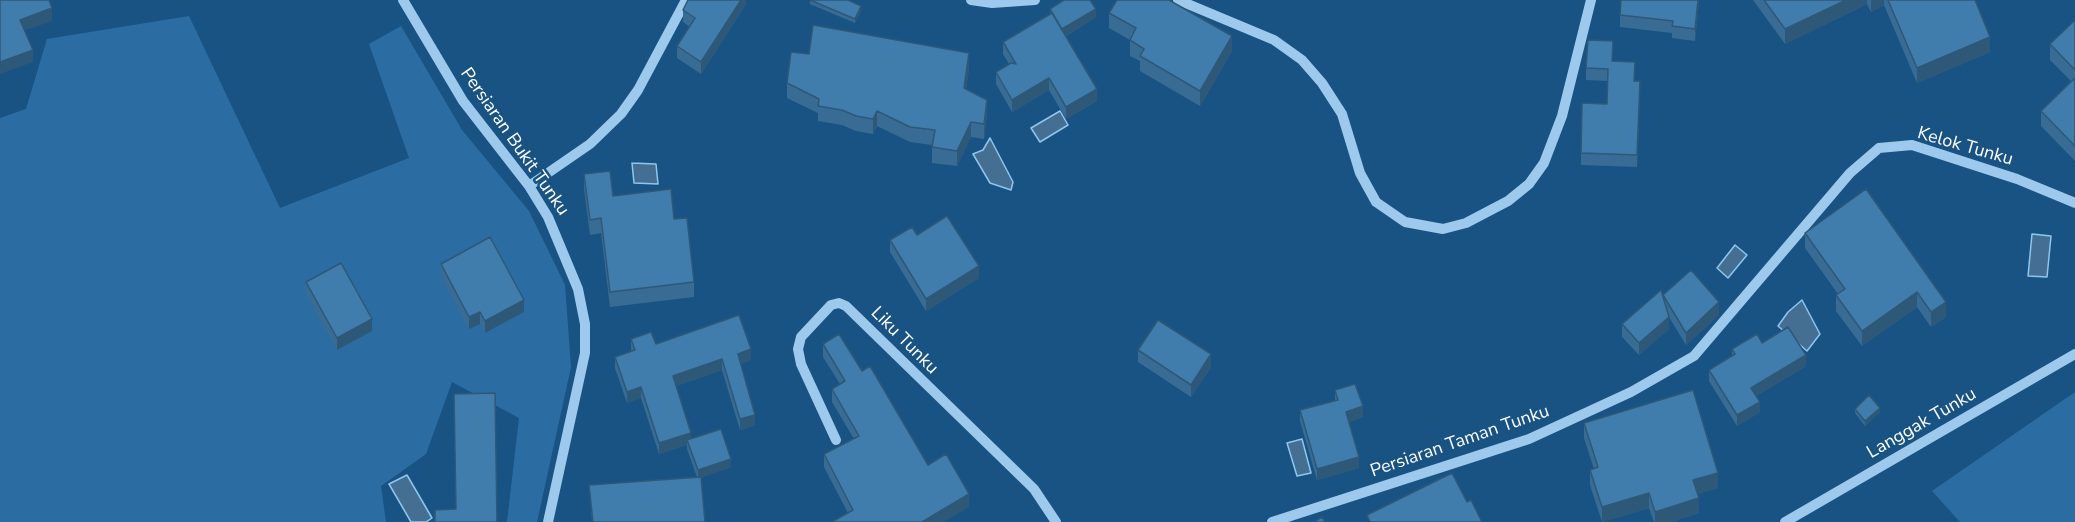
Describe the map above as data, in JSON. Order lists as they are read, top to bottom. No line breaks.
{"streets":{"street":["Persiaran Bukit Tunku","Kelok Tunku","Liku Tunku","Langgak Tunku","Persiaran Taman Tunku"]},"crossings":[["Kelok Tunku","Persiaran Taman Tunku"]]}
